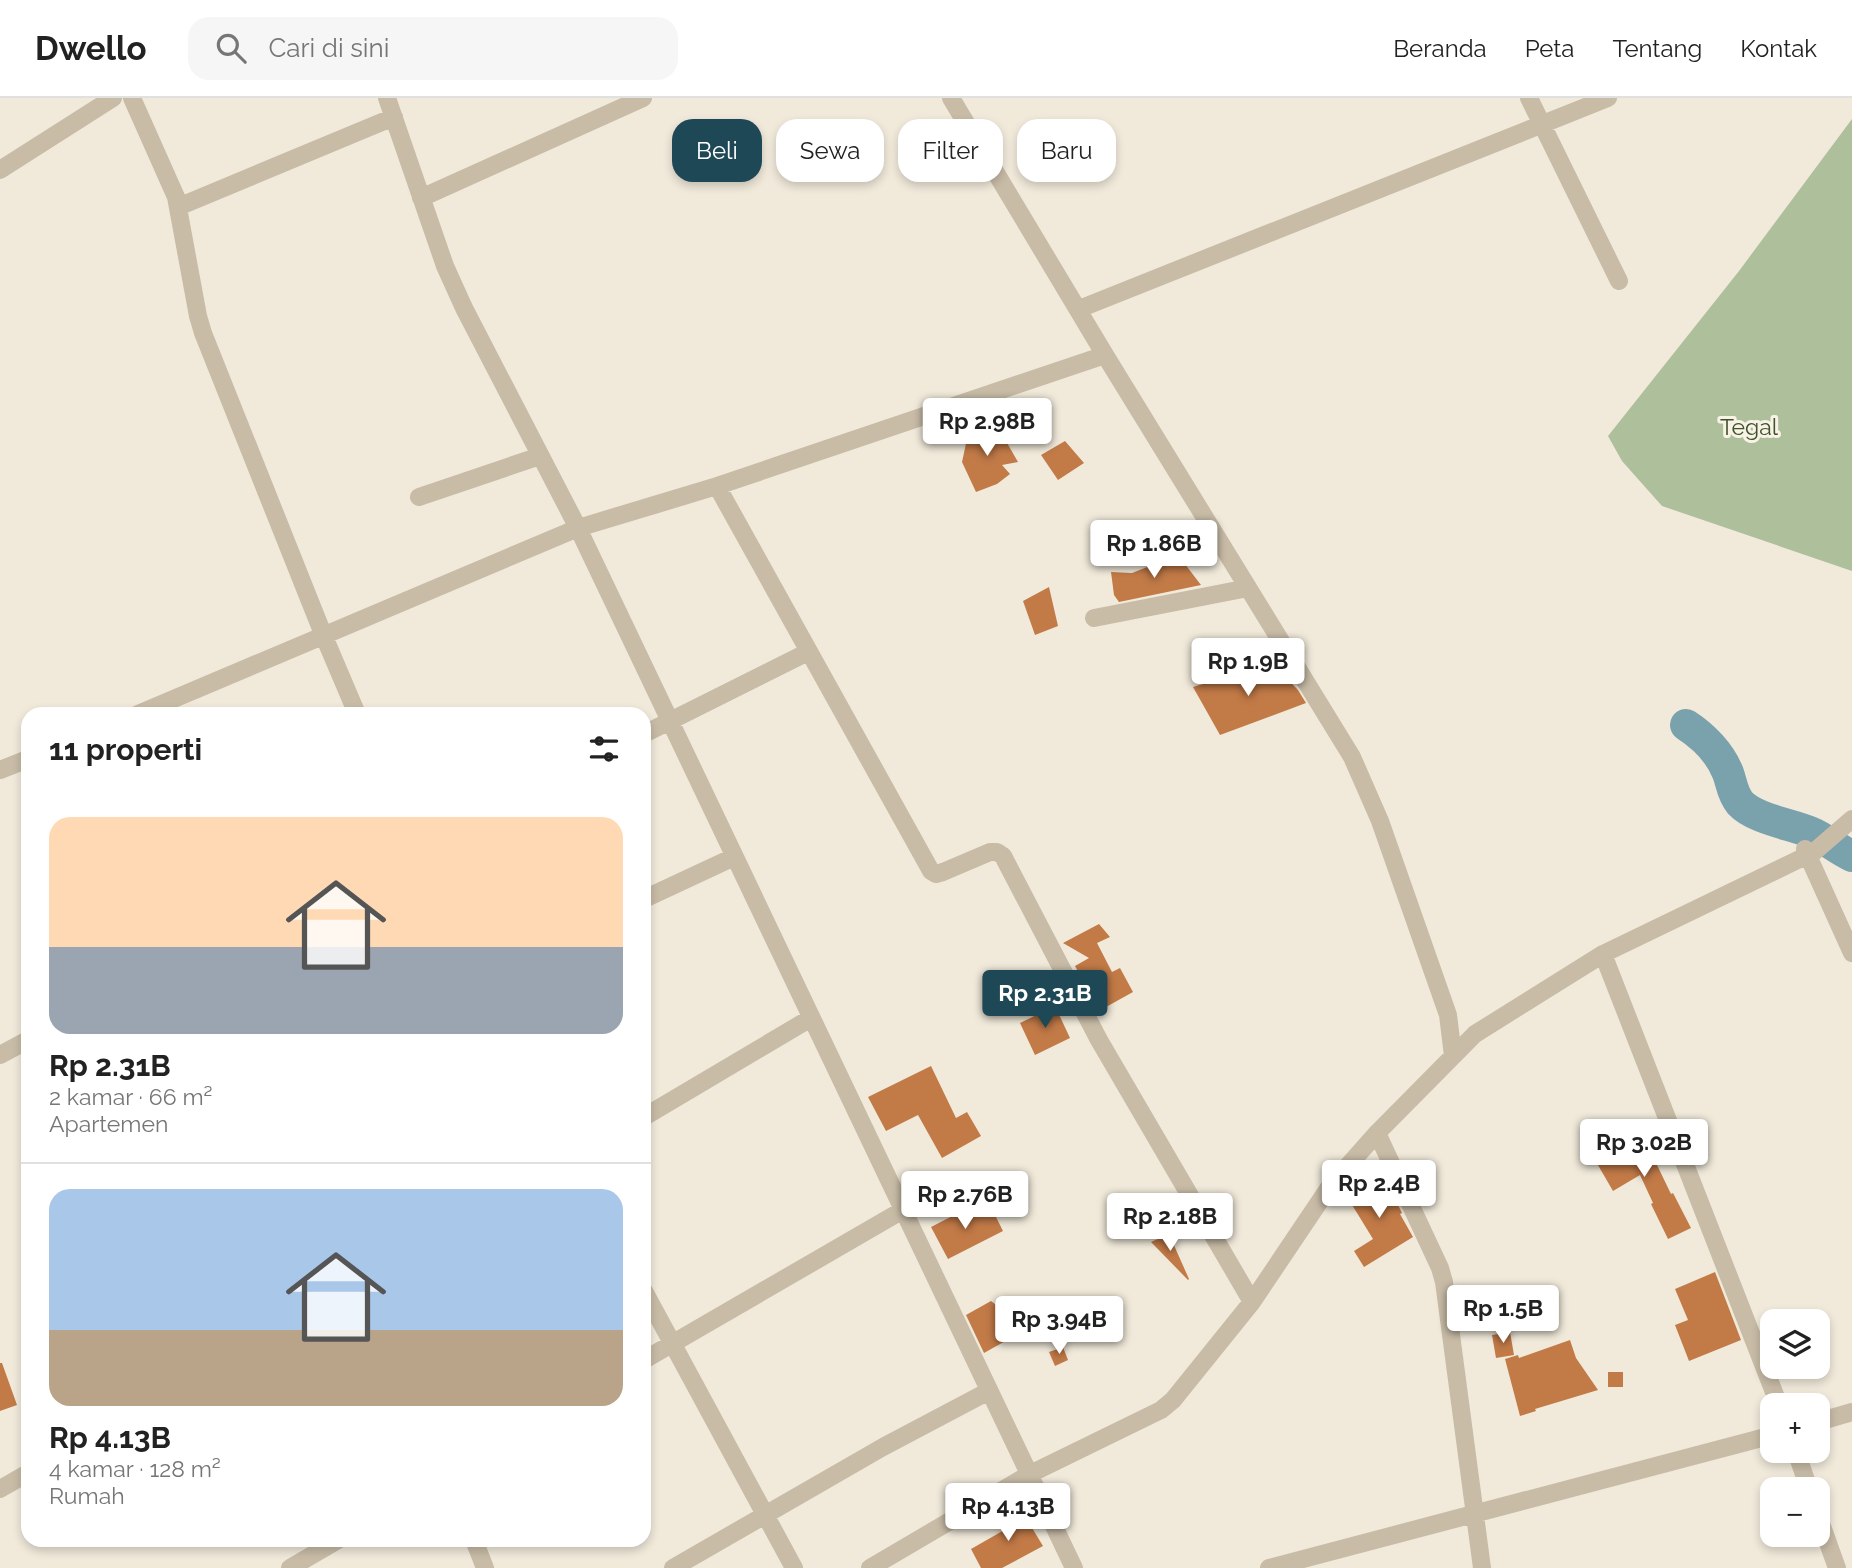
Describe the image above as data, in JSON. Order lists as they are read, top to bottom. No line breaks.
{"parks":["Tegal"],"page":{"header":"Dwello","search":"Cari di sini","nav":["Beranda","Peta","Tentang","Kontak"],"chip":["Beli","Sewa","Filter","Baru"],"price":["Rp 2.98B","Rp 1.86B","Rp 1.9B","Rp 2.31B","Rp 3.02B","Rp 2.4B","Rp 2.76B","Rp 2.18B","Rp 1.5B","Rp 3.94B","Rp 4.13B"],"heading":"11 properti","list":[{"name":"Rp 2.31B","note":"2 kamar · 66 m² · Apartemen"},{"name":"Rp 4.13B","note":"4 kamar · 128 m² · Rumah"}],"map_buttons":["+","−"]}}
